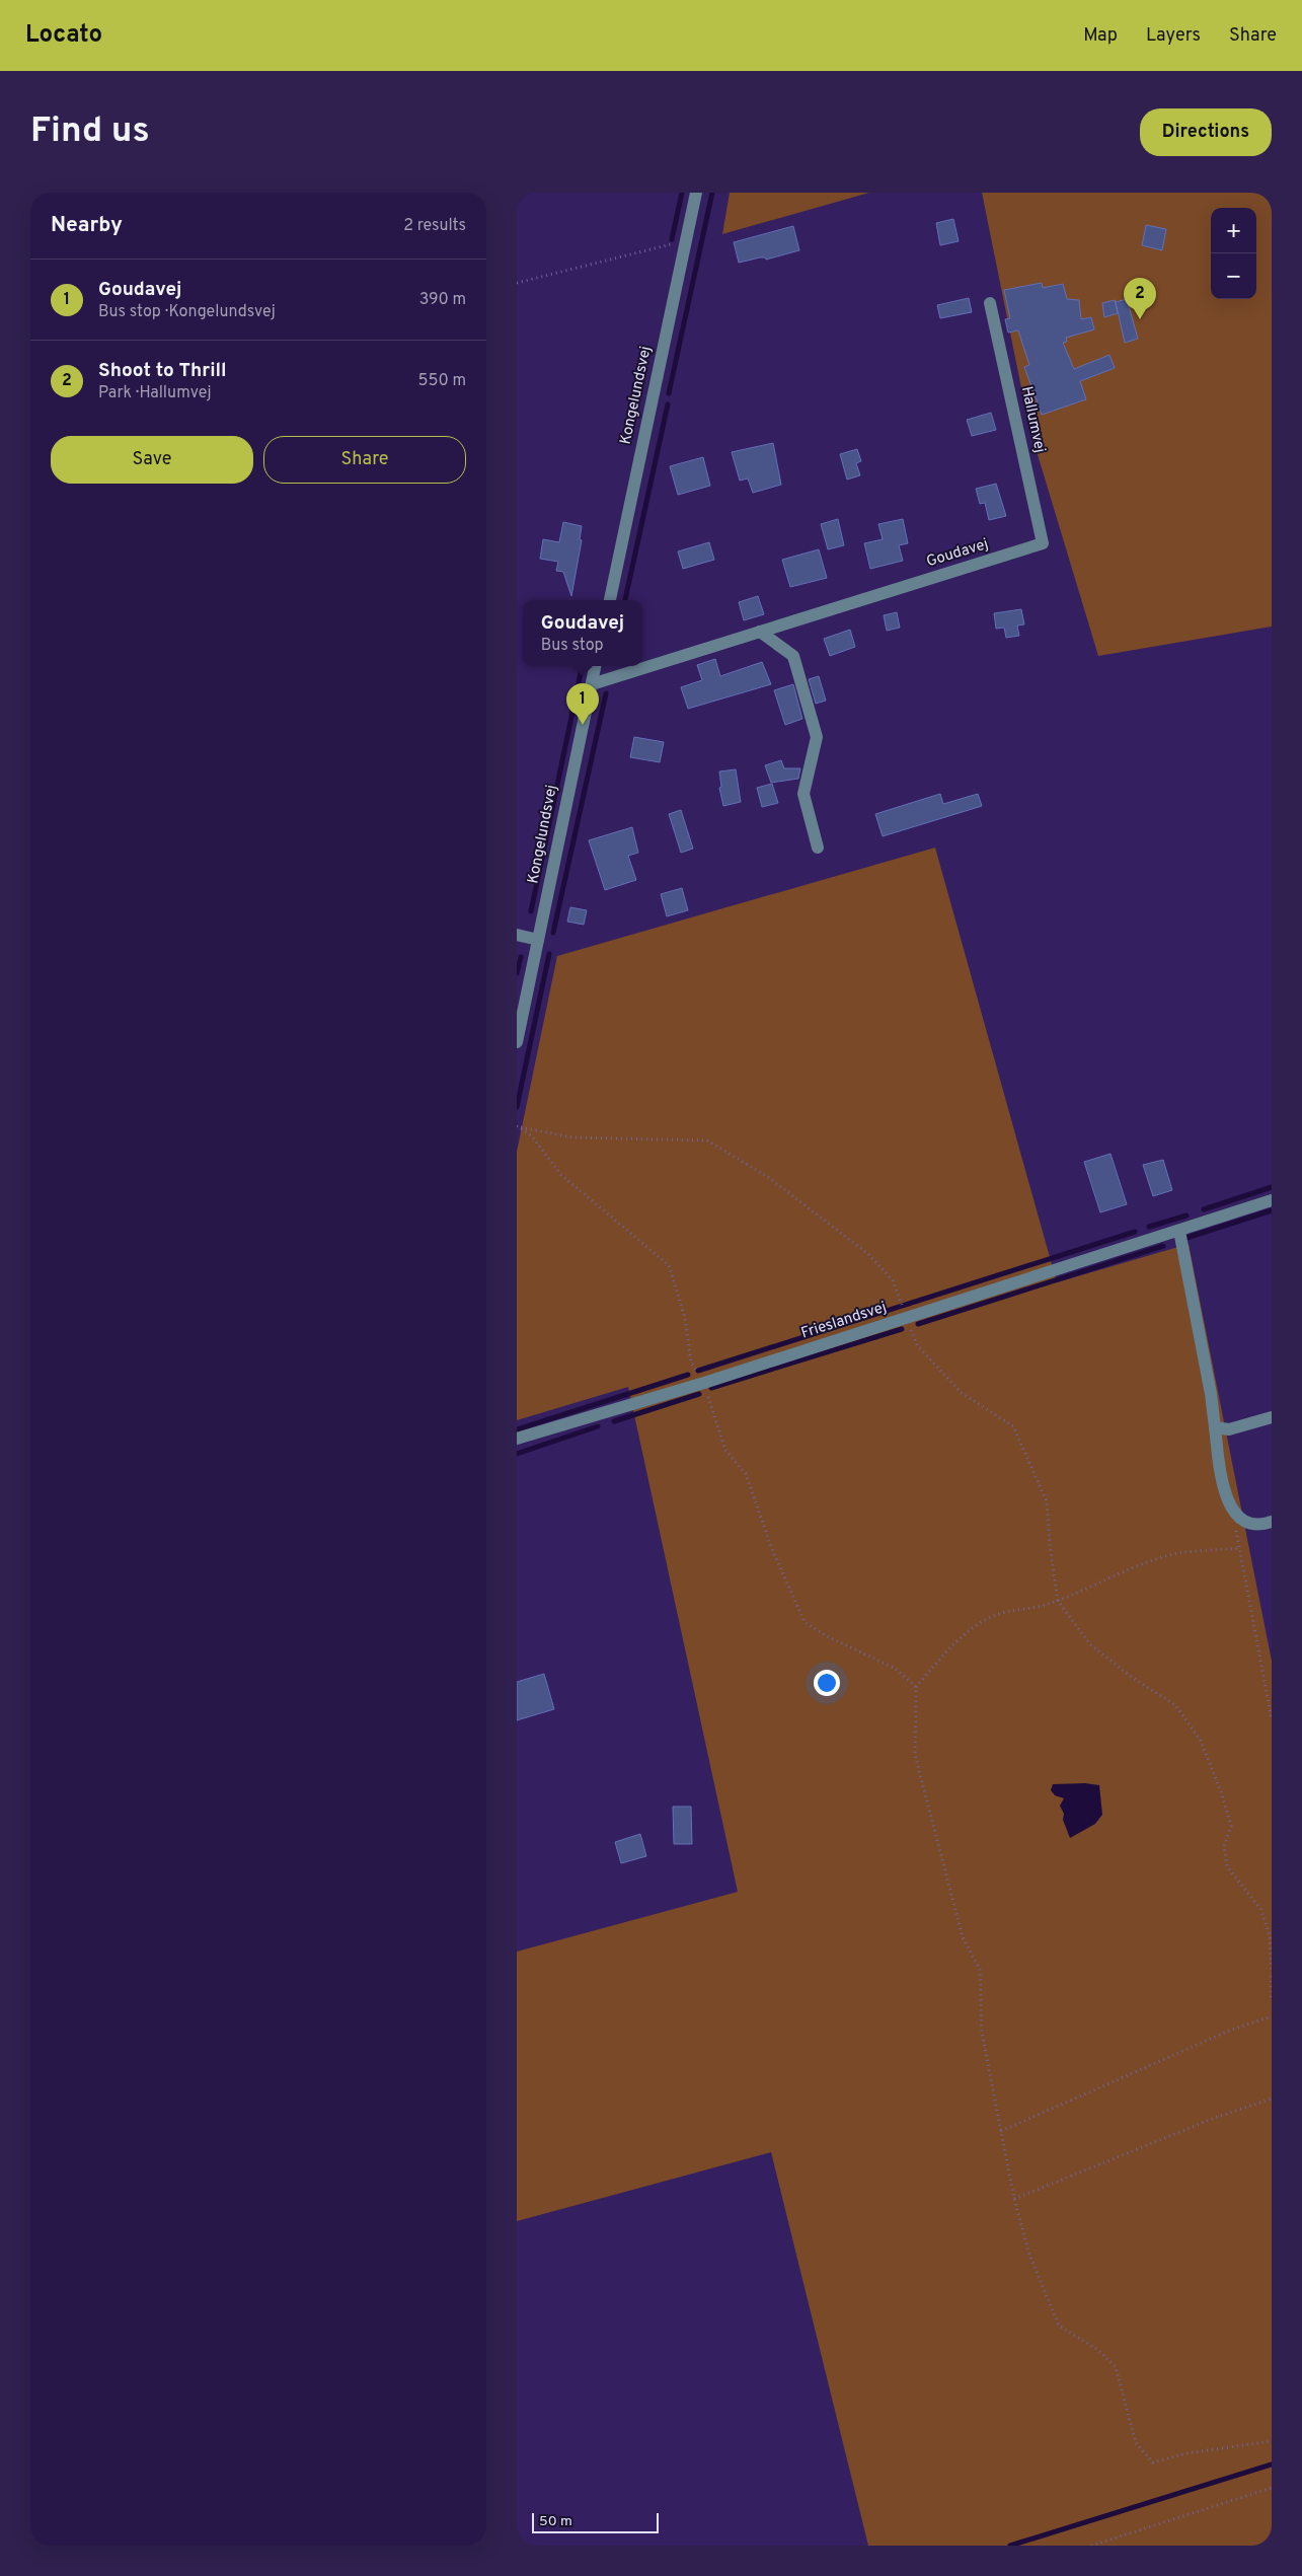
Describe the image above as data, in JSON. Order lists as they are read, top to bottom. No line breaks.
{"streets":{"street":["Kongelundsvej","Hallumvej","Goudavej","Frieslandsvej"]},"crossings":[["Kongelundsvej","Goudavej"],["Hallumvej","Goudavej"]],"scale_bar":"50 m","page":{"header":"Locato","nav":["Map","Layers","Share"],"buttons":["Directions",["Save","Share"]],"title":"Find us","heading":["Nearby","2 results"],"map_buttons":["+","−"],"list":[{"mark":"1","name":"Goudavej","note":"Bus stop · Kongelundsvej","value":"390 m"},{"mark":"2","name":"Shoot to Thrill","note":"Park · Hallumvej","value":"550 m"}],"pins":["2","1"],"popup":["Goudavej","Bus stop"],"scale":"50 m"}}
